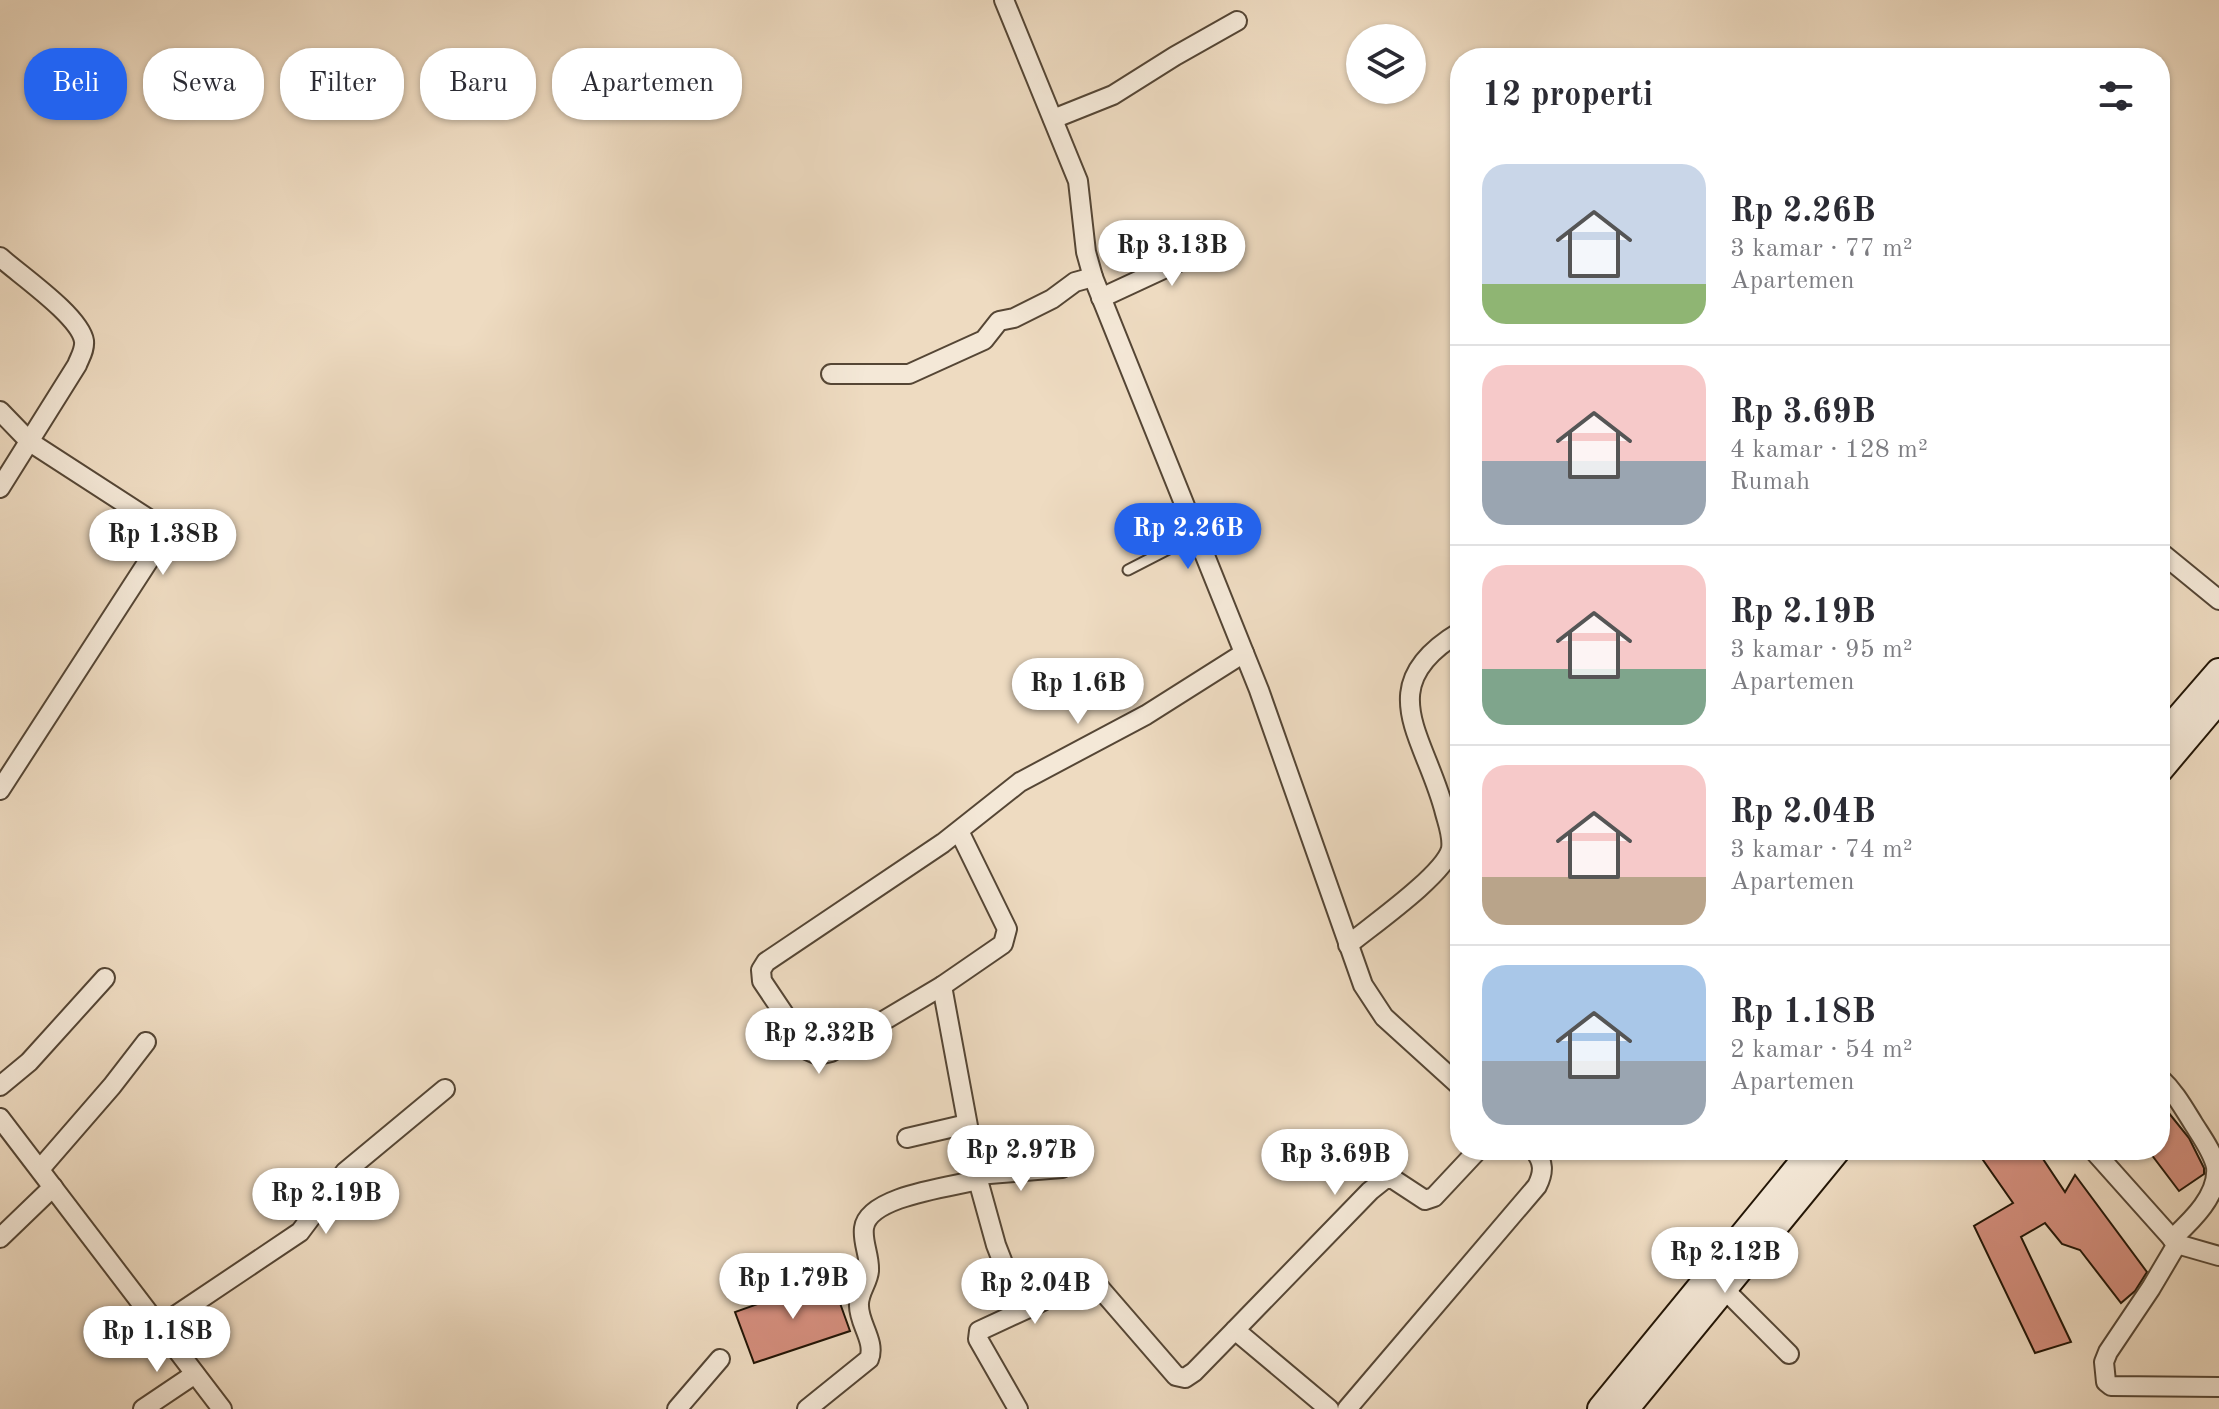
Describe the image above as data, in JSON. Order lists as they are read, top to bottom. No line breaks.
{"page":{"chip":["Beli","Sewa","Filter","Baru","Apartemen"],"heading":"12 properti","list":[{"name":"Rp 2.26B","note":"3 kamar · 77 m² · Apartemen"},{"name":"Rp 3.69B","note":"4 kamar · 128 m² · Rumah"},{"name":"Rp 2.19B","note":"3 kamar · 95 m² · Apartemen"},{"name":"Rp 2.04B","note":"3 kamar · 74 m² · Apartemen"},{"name":"Rp 1.18B","note":"2 kamar · 54 m² · Apartemen"}],"price":["Rp 3.13B","Rp 2.26B","Rp 1.38B","Rp 1.6B","Rp 2.32B","Rp 2.97B","Rp 3.69B","Rp 2.19B","Rp 2.12B","Rp 1.79B","Rp 2.04B","Rp 1.18B"]}}
